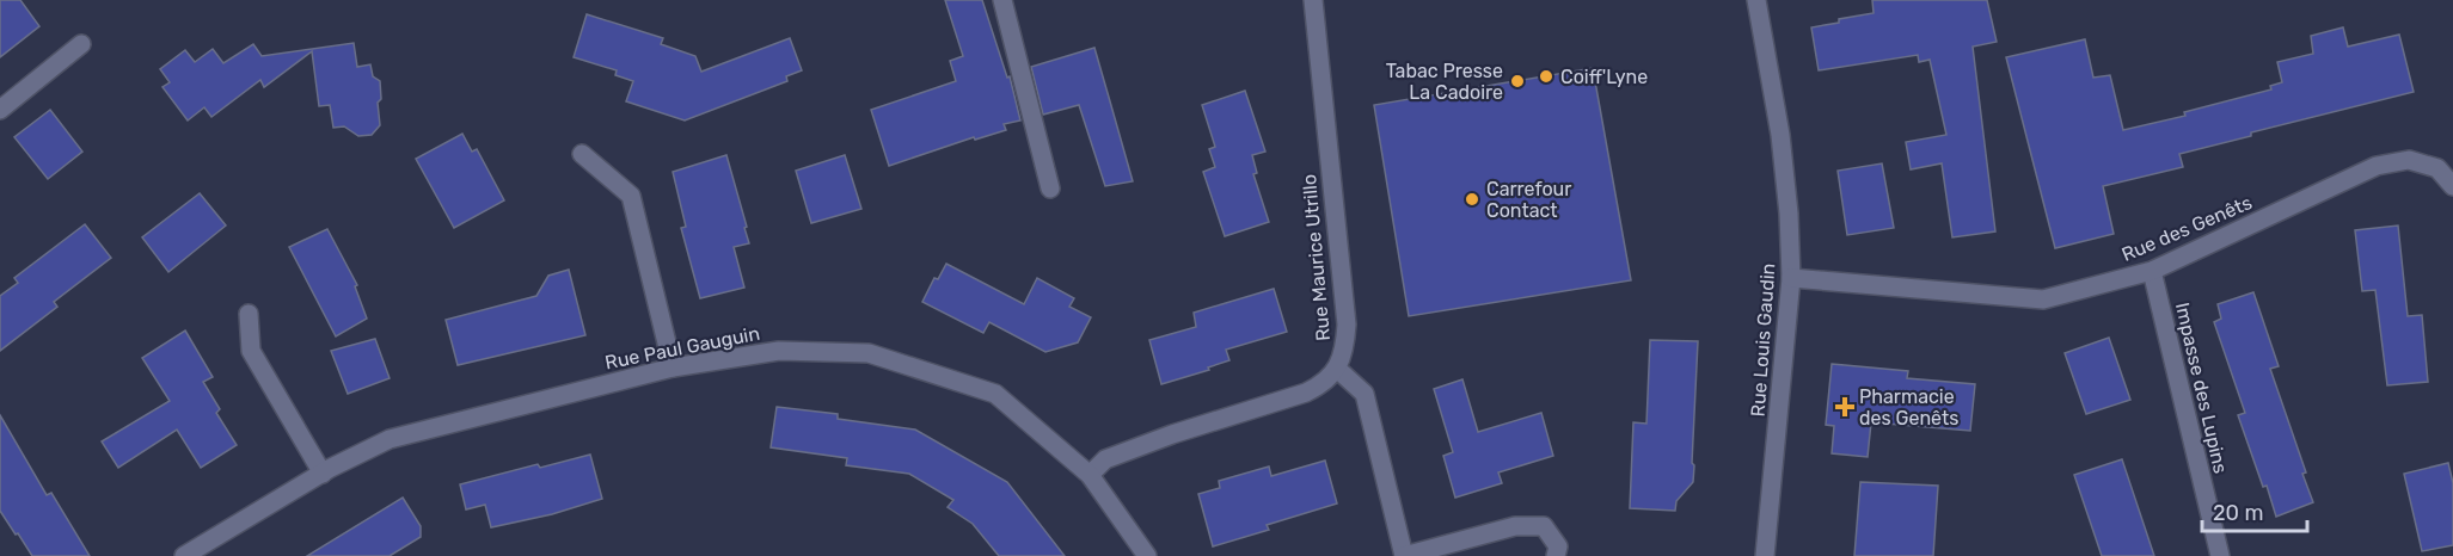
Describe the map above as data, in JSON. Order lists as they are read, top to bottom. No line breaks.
{"streets":{"street":["Rue des Genêts","Rue Maurice Utrillo","Rue Louis Gaudin","Rue Paul Gauguin","Impasse des Lupins"]},"crossings":[["Rue des Genêts","Rue Louis Gaudin"],["Rue des Genêts","Impasse des Lupins"],["Rue Maurice Utrillo","Rue Paul Gauguin"]],"places":{"other":["Coiff'Lyne","Tabac Presse La Cadoire","Carrefour Contact"],"health":["Pharmacie des Genêts"]},"scale_bar":"20 m"}
